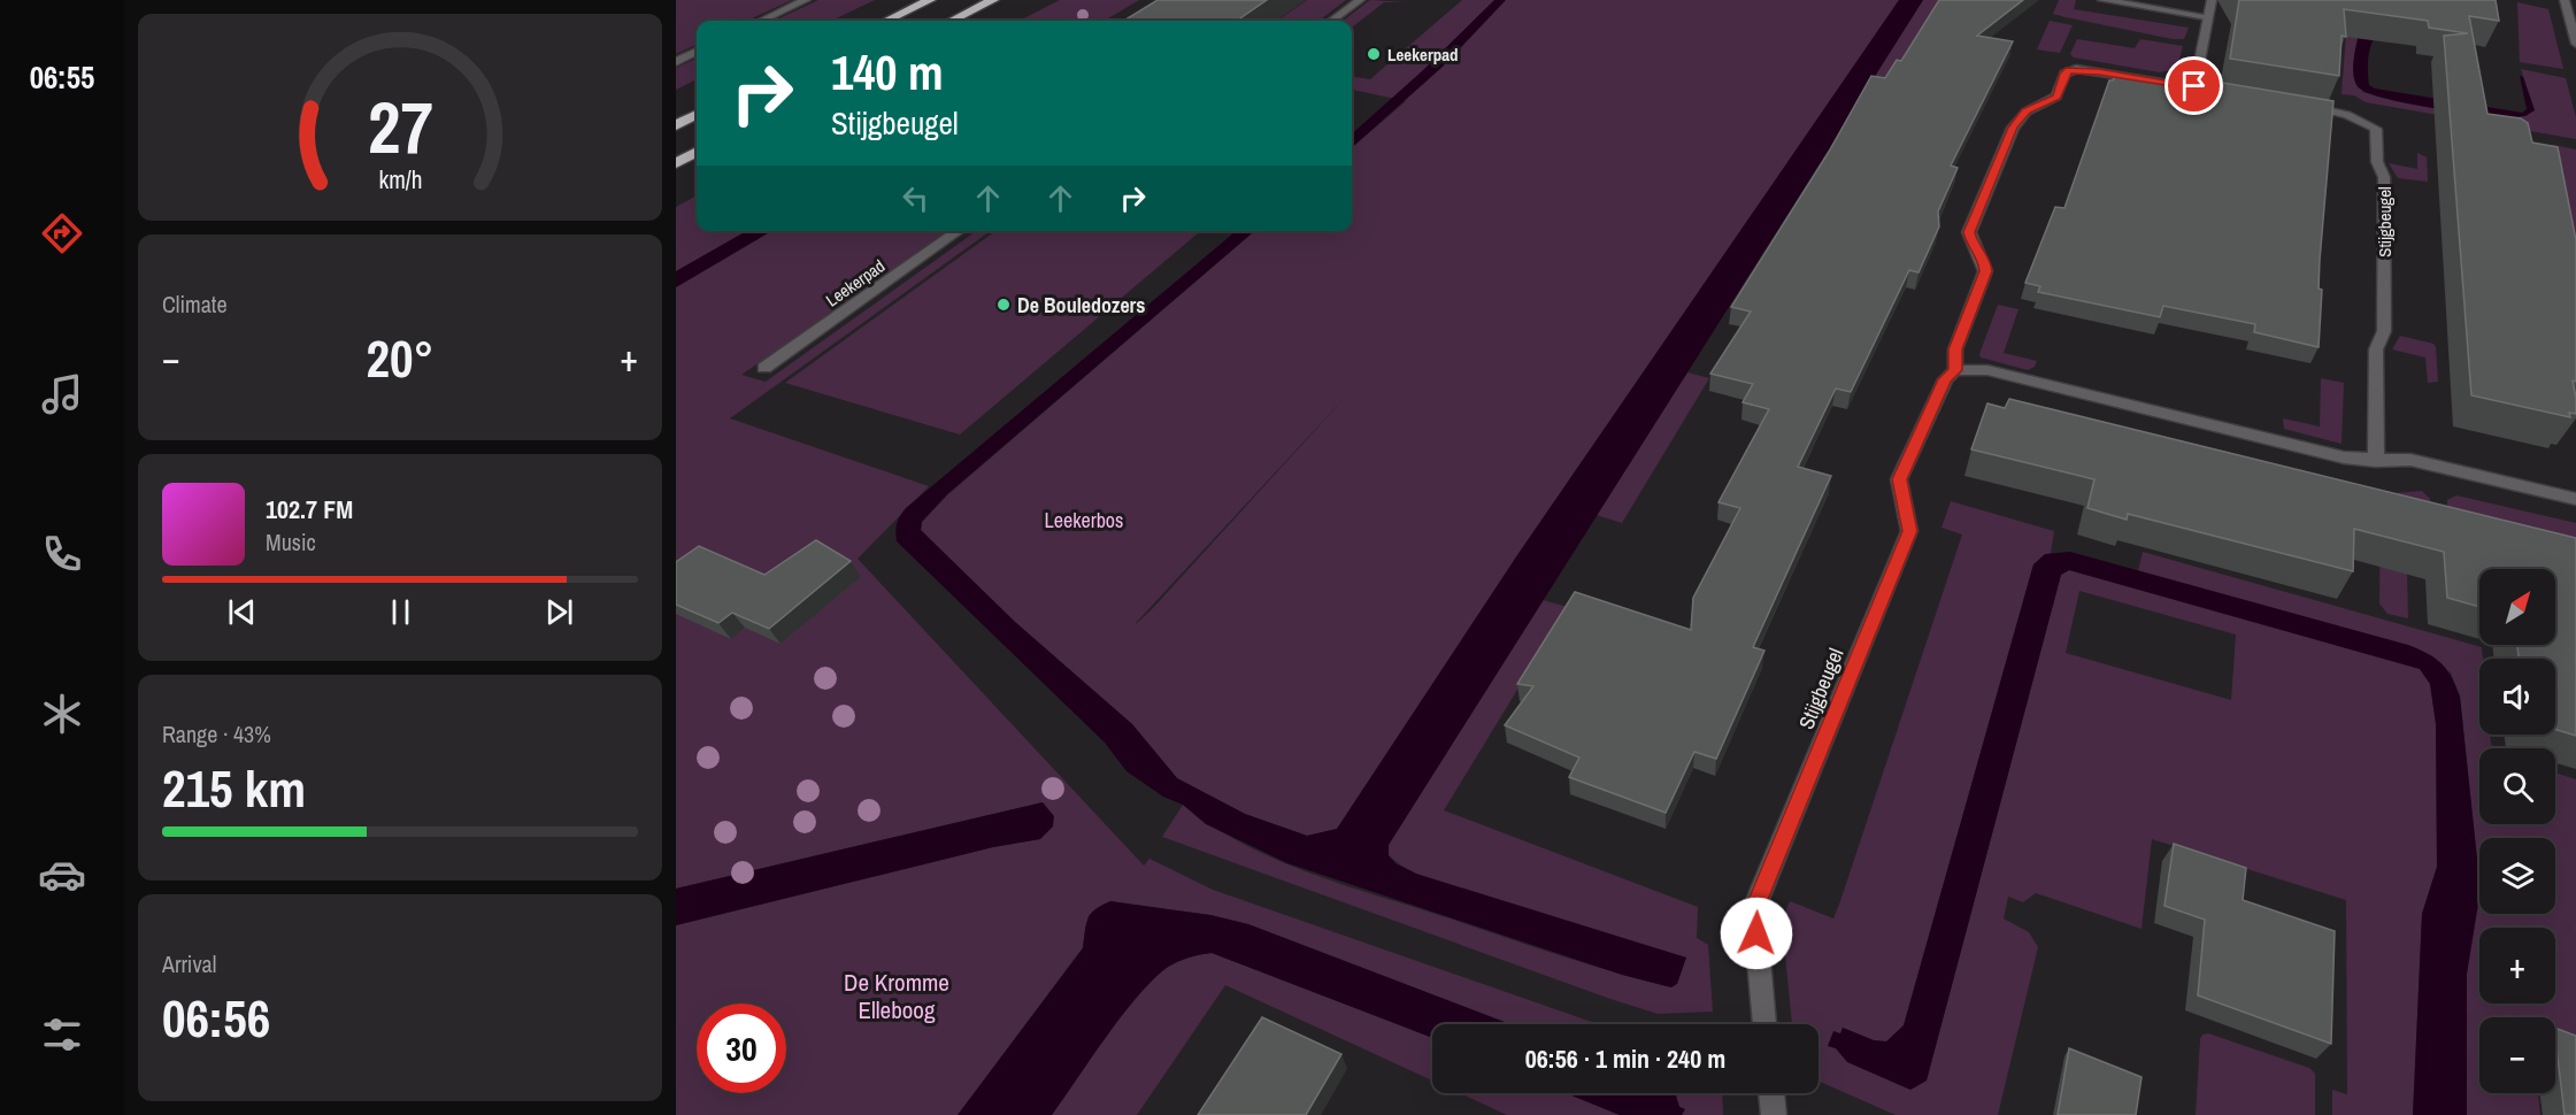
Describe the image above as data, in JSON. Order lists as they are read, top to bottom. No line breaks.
{"streets":{"street":["Stijgbeugel","Leekerpad"]},"parks":["Leekerbos","De Kromme Elleboog"],"places":["Leekerpad","De Bouledozers"],"north":"top right","page":{"tabs":"06:55","turn":["140 m","Stijgbeugel"],"tile":["Climate",["Range · 43%","215 km"],["Arrival","06:56"]],"heat":["−","20°","+"],"song":["102.7 FM","Music"],"map_buttons":["+","−"],"limit":"30","trip":"06:56 · 1 min · 240 m","gauge":["27","km/h"]}}
